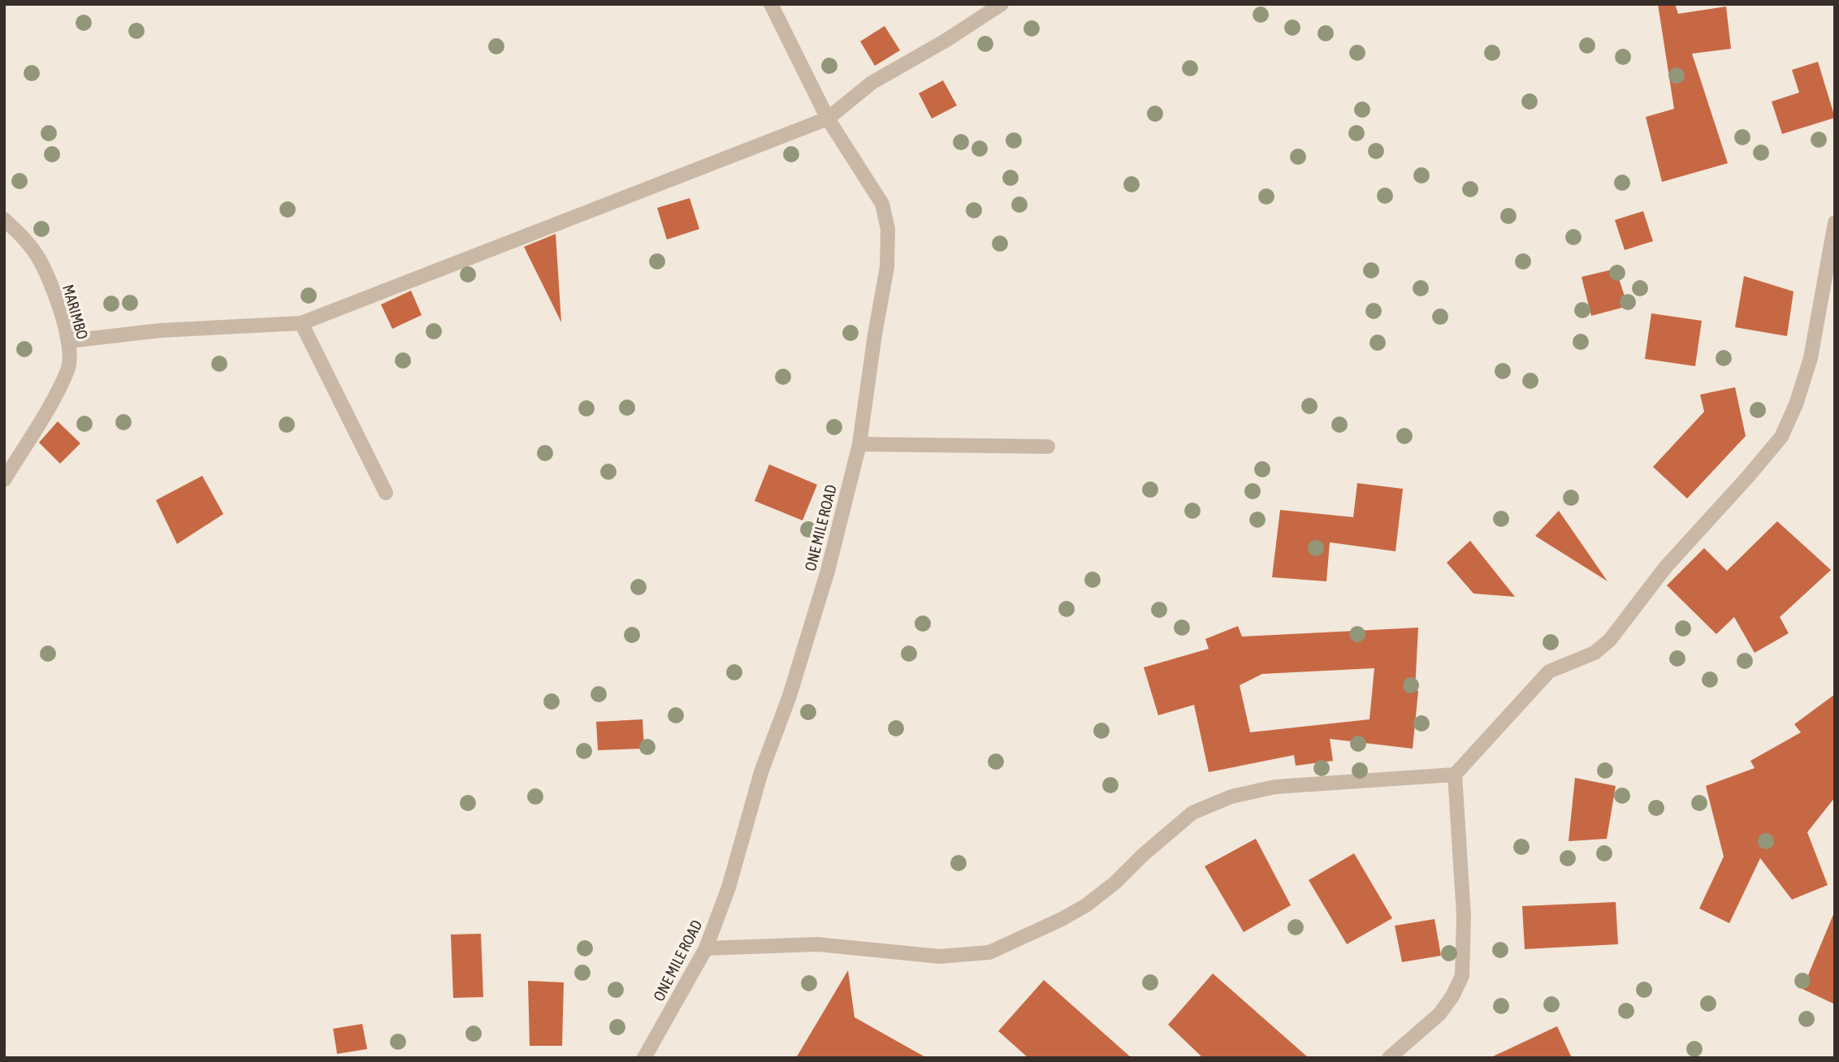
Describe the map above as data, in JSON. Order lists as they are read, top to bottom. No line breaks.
{"streets":{"street":["MARIMBO","ONE MILE ROAD"]}}
